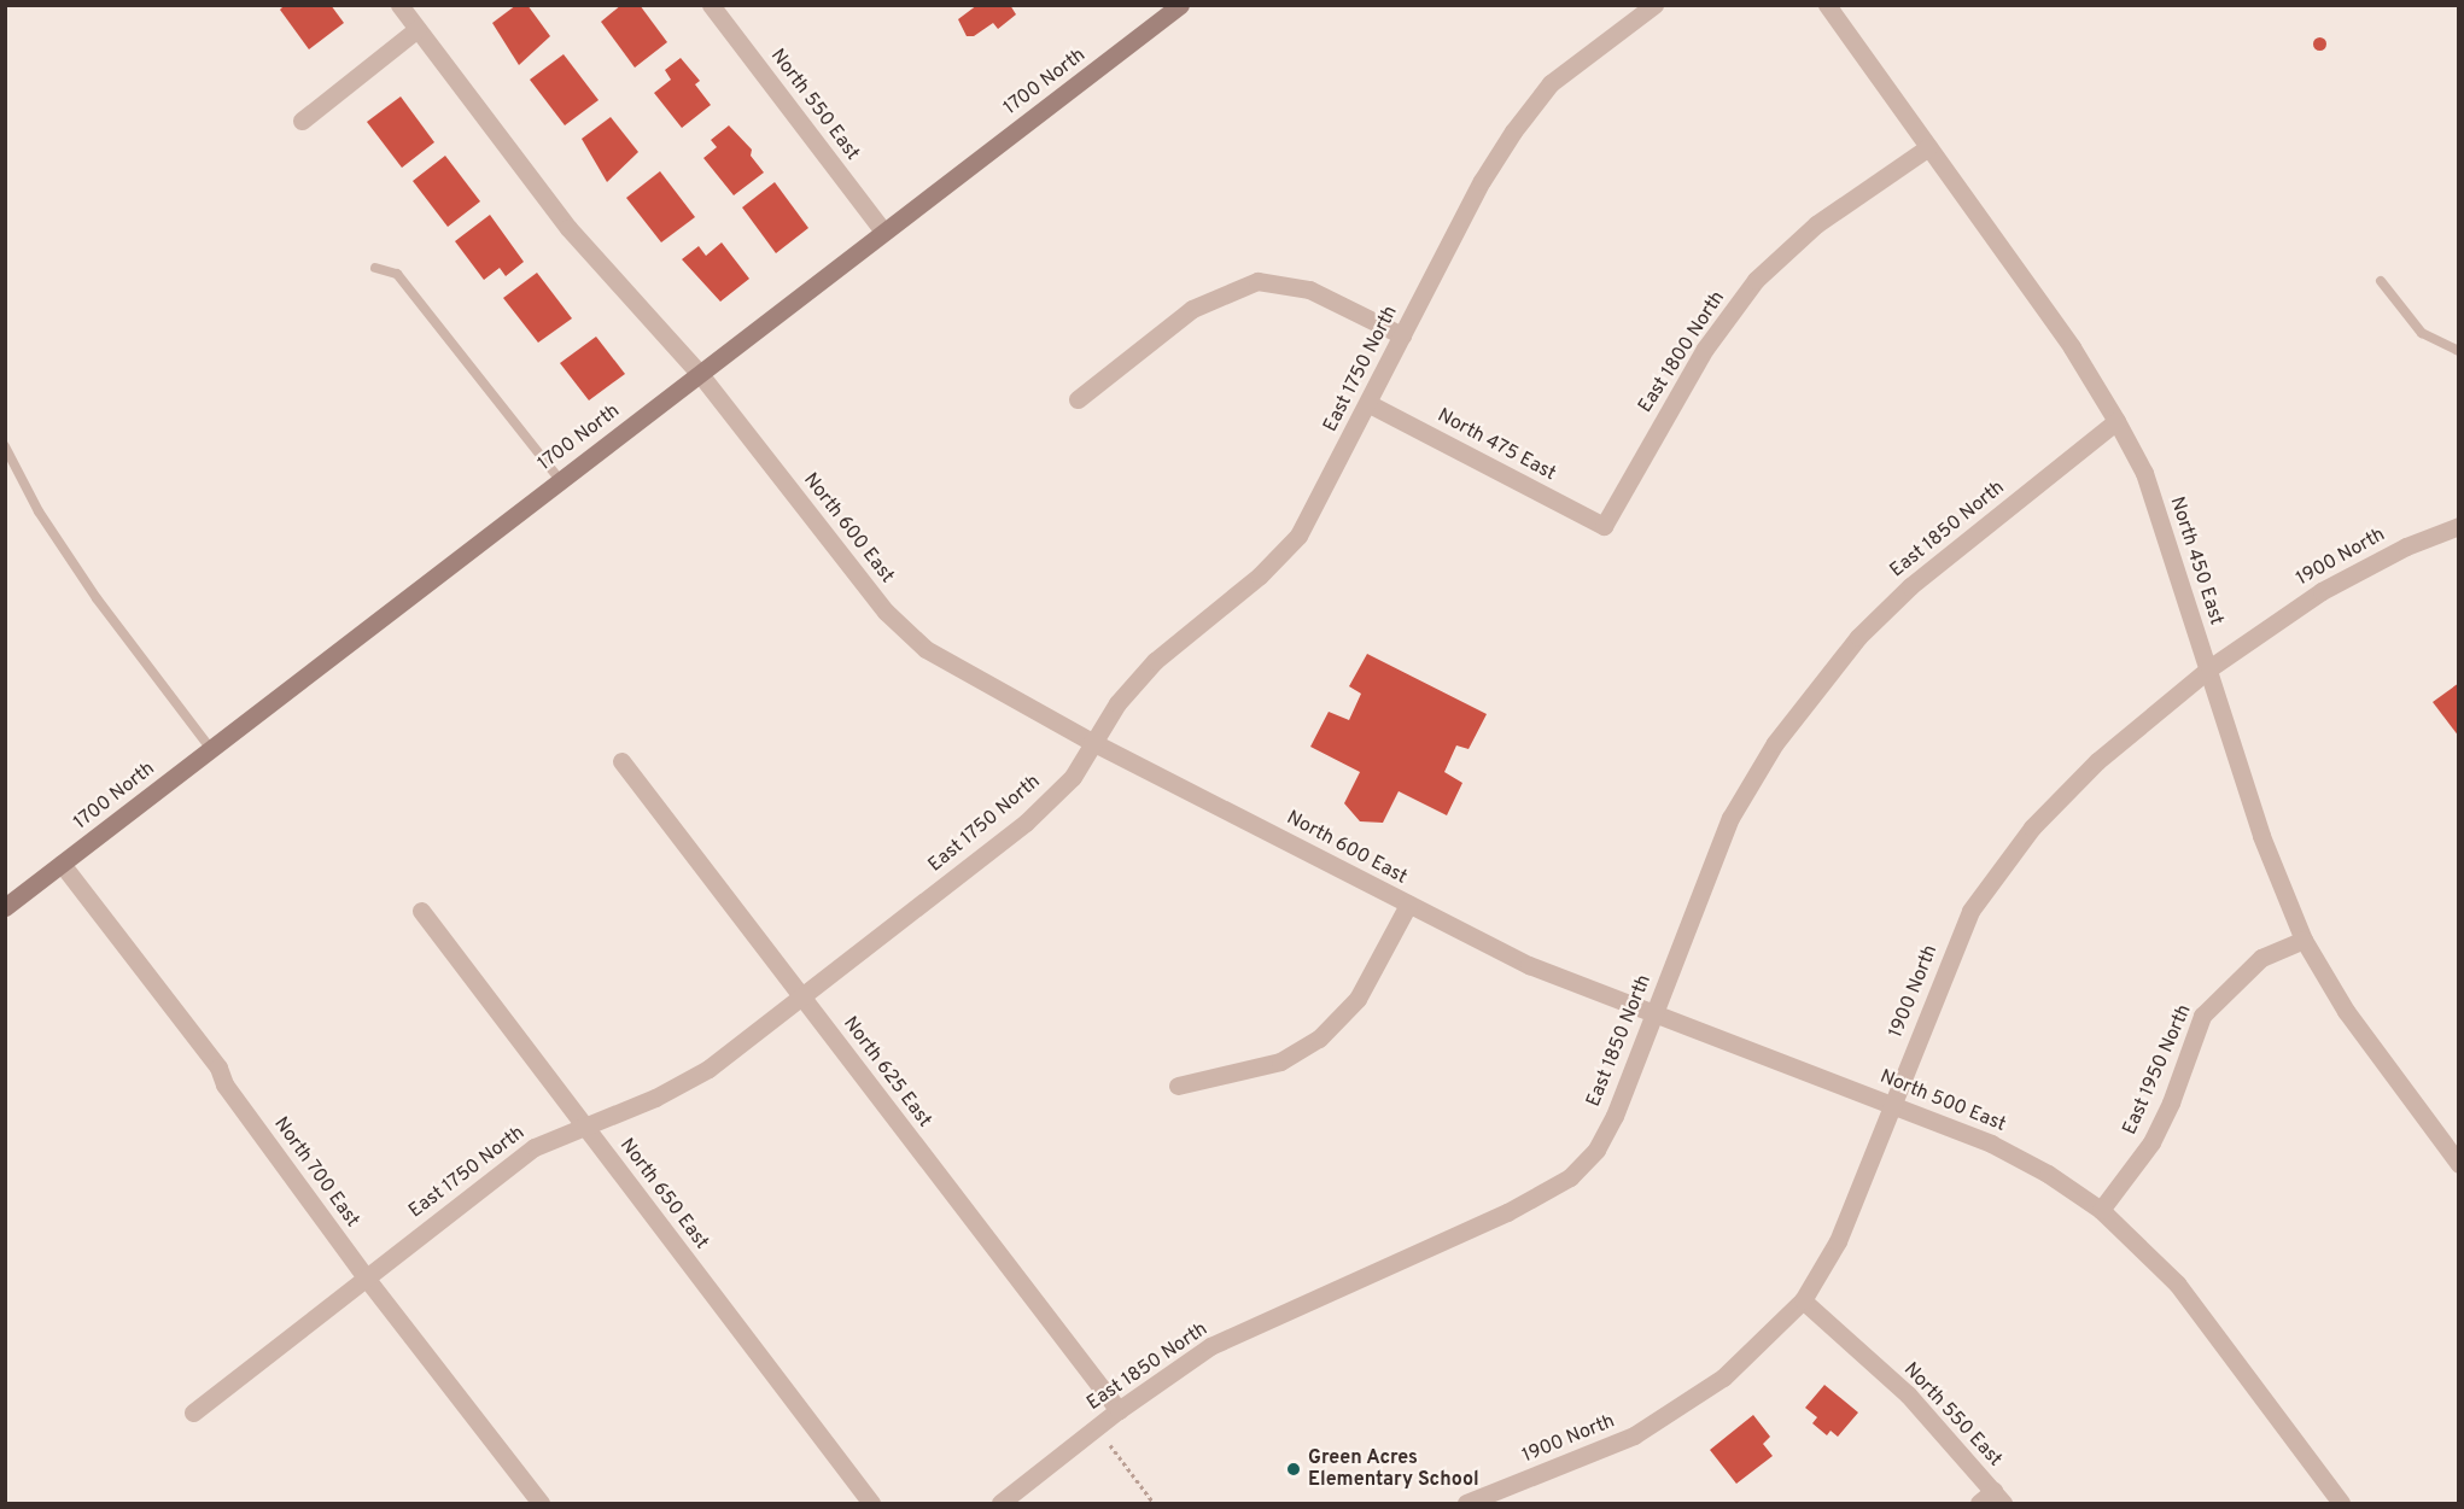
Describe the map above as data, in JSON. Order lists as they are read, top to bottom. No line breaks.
{"streets":{"street":["1700 North","North 550 East","East 1800 North","East 1750 North","North 475 East","North 600 East","East 1850 North","1900 North","North 450 East","East 1950 North","North 625 East","North 500 East","North 700 East","North 650 East"]},"crossings":[["1700 North","North 550 East"],["1700 North","North 600 East"],["1700 North","North 700 East"],["North 550 East","1900 North"],["East 1800 North","North 475 East"],["East 1800 North","North 450 East"],["East 1750 North","North 475 East"],["East 1750 North","North 600 East"],["East 1750 North","North 625 East"],["East 1750 North","North 700 East"],["East 1750 North","North 650 East"],["North 600 East","North 500 East"],["East 1850 North","North 450 East"],["East 1850 North","North 625 East"],["East 1850 North","North 500 East"],["1900 North","North 450 East"],["1900 North","North 500 East"],["North 450 East","East 1950 North"],["East 1950 North","North 500 East"]],"places":["Green Acres Elementary School"]}
